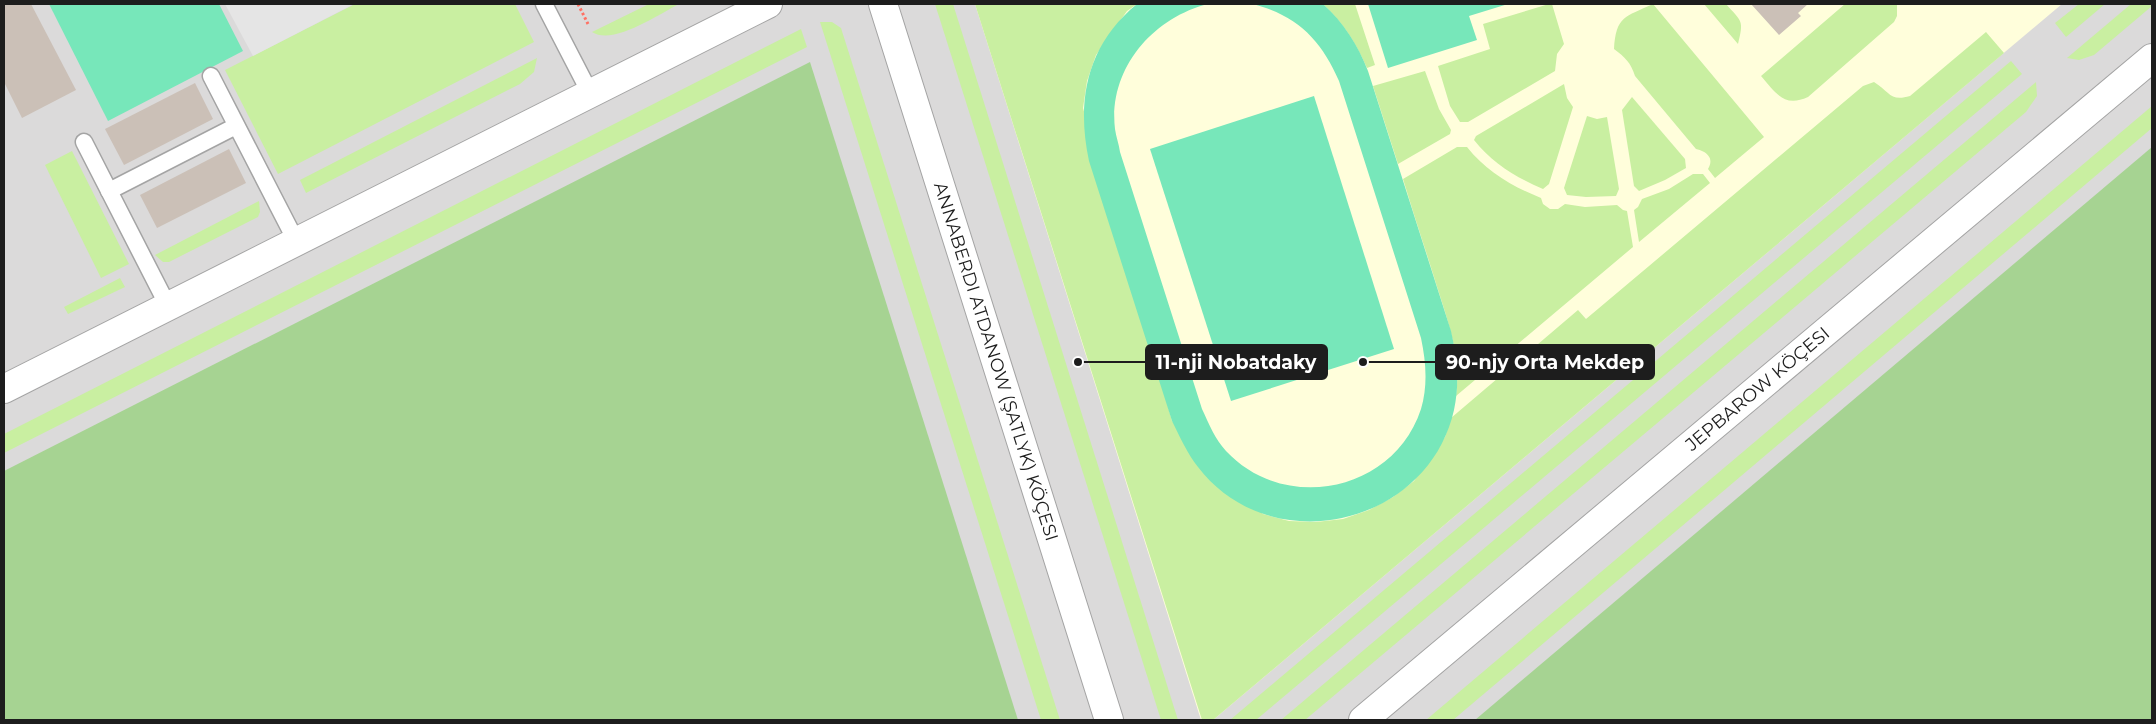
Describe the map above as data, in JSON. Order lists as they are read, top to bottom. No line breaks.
{"streets":{"street":["ANNABERDI ATDANOW (ŞATLYK) KÖÇESI","JEPBAROW KÖÇESI"]},"places":["11-nji Nobatdaky","90-njy Orta Mekdep"]}
